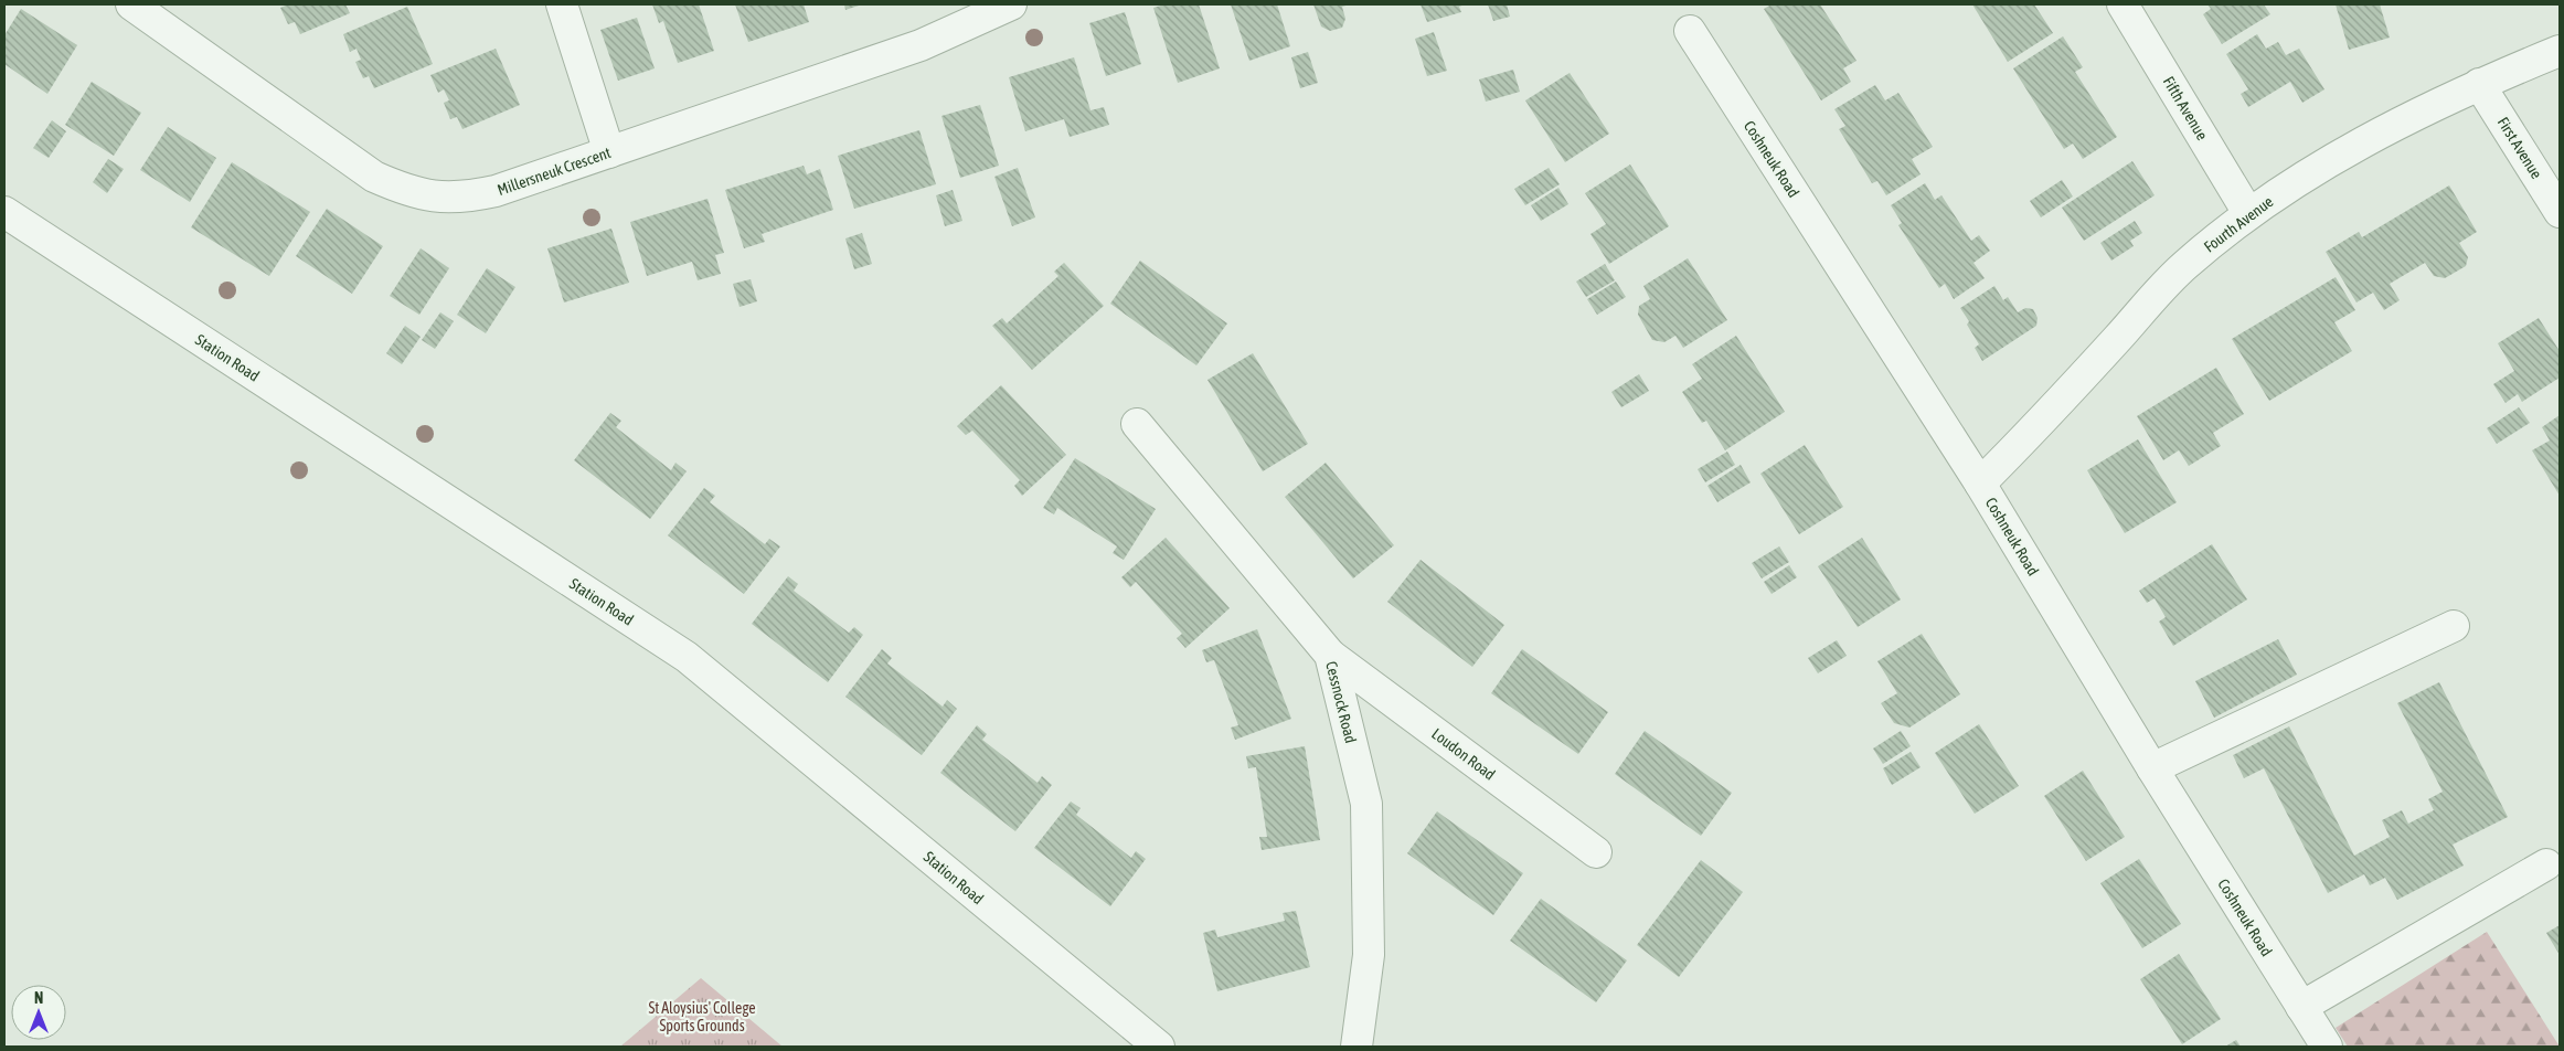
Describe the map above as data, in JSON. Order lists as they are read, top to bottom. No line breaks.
{"streets":{"street":["Fifth Avenue","First Avenue","Coshneuk Road","Millersneuk Crescent","Fourth Avenue","Station Road","Cessnock Road","Loudon Road"]},"crossings":[["Fifth Avenue","Fourth Avenue"],["First Avenue","Fourth Avenue"],["Coshneuk Road","Fourth Avenue"],["Cessnock Road","Loudon Road"]],"parks":["St Aloysius' College Sports Grounds"],"north":"top"}
